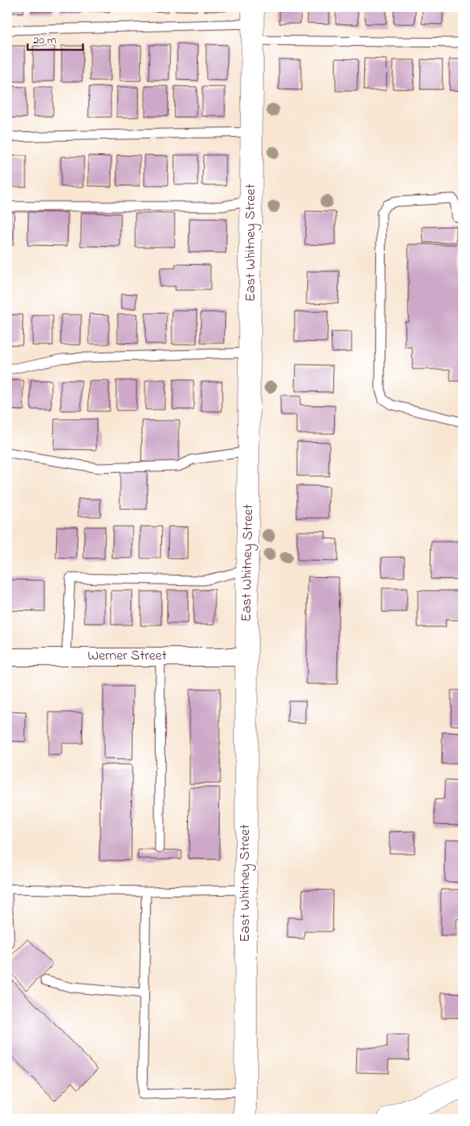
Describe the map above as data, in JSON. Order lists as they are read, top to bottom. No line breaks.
{"streets":{"street":["East Whitney Street","Werner Street"]},"crossings":[["East Whitney Street","Werner Street"]],"scale_bar":"20 m"}
